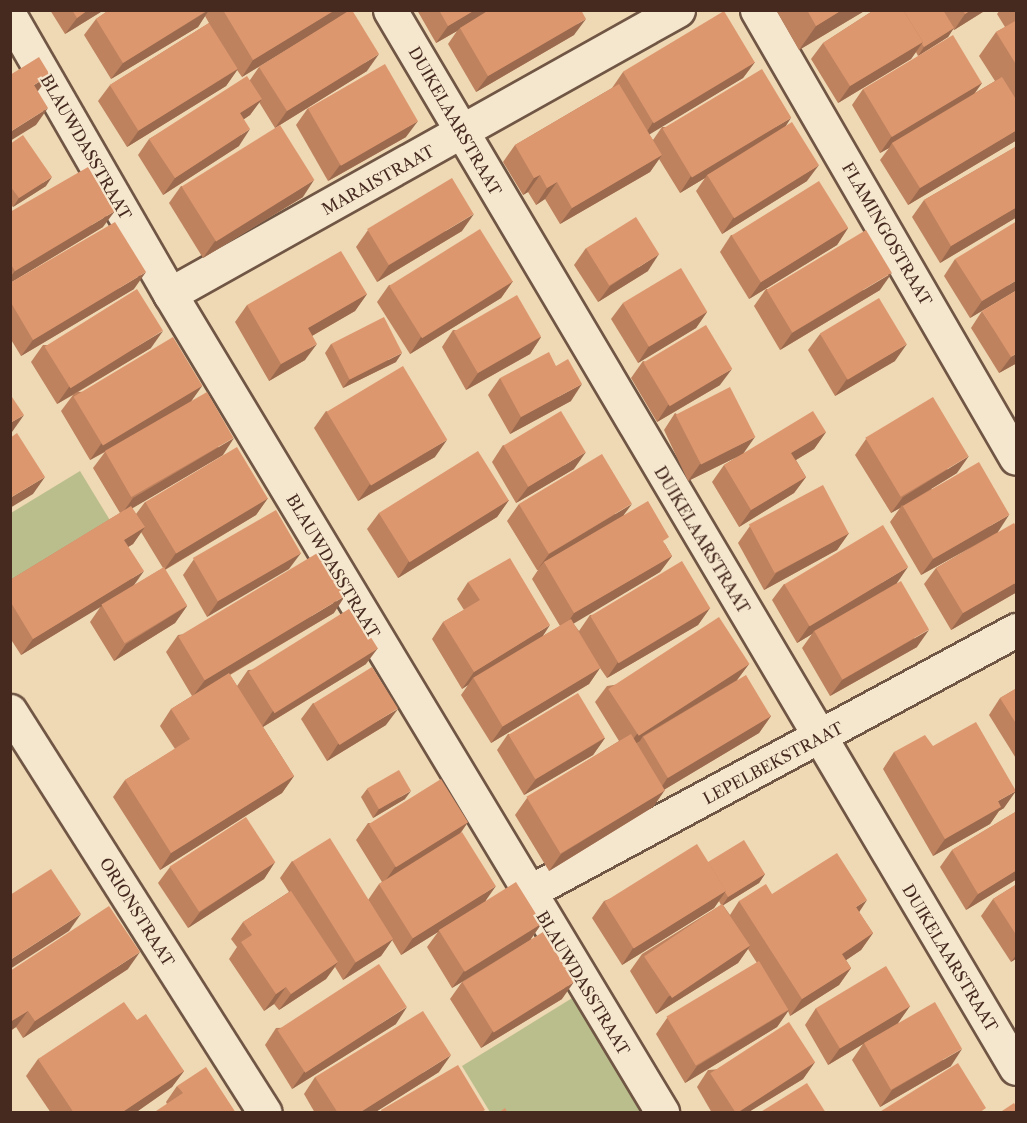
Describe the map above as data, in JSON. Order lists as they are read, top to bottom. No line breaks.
{"streets":{"street":["DUIKELAARSTRAAT","BLAUWDASSTRAAT","MARAISTRAAT","FLAMINGOSTRAAT","LEPELBEKSTRAAT","ORIONSTRAAT"]},"crossings":[["DUIKELAARSTRAAT","MARAISTRAAT"],["DUIKELAARSTRAAT","LEPELBEKSTRAAT"],["BLAUWDASSTRAAT","MARAISTRAAT"],["BLAUWDASSTRAAT","LEPELBEKSTRAAT"]]}
